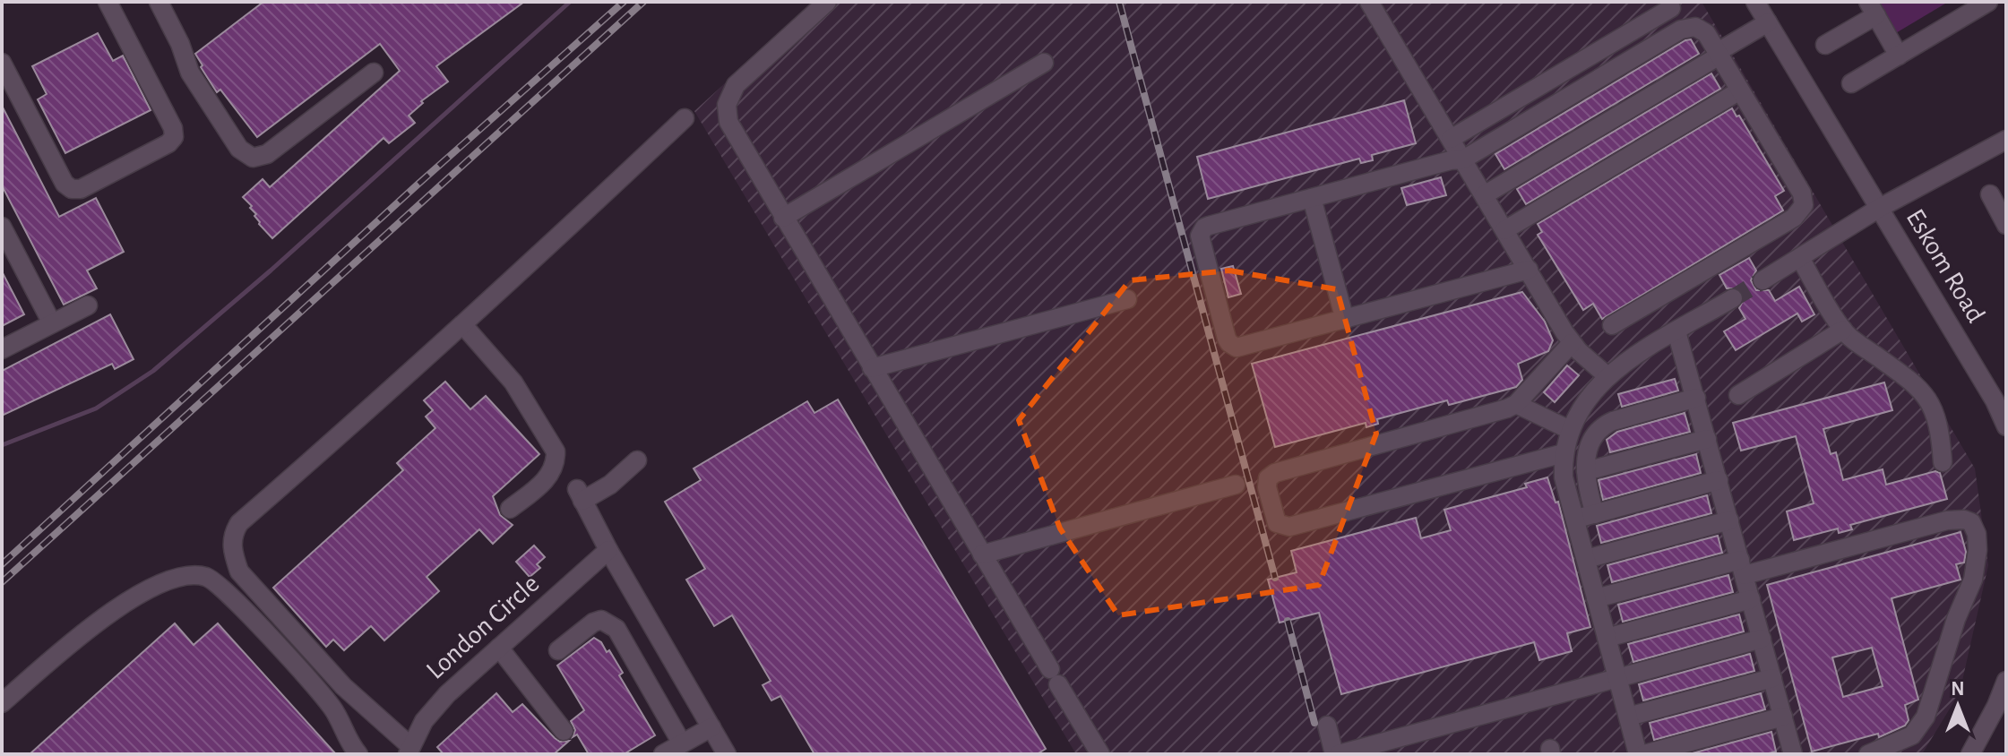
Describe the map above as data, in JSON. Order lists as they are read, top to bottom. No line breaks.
{"streets":{"street":["Eskom Road","London Circle"]},"north":"top"}
